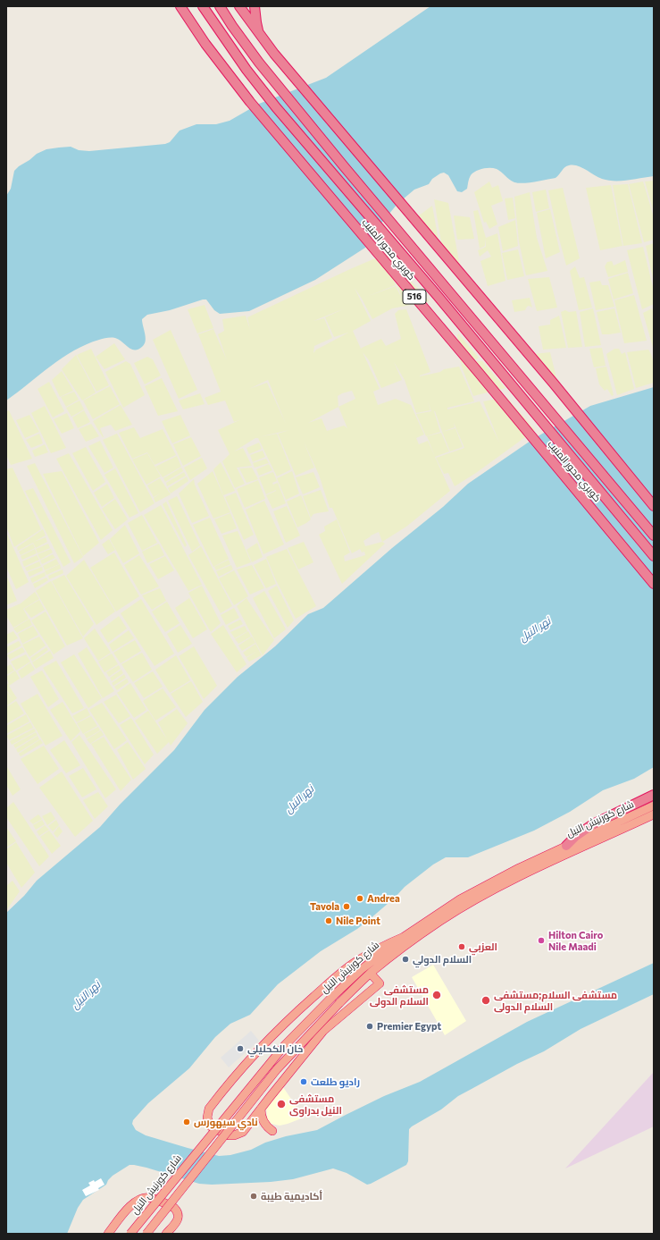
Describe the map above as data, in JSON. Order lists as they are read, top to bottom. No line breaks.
{"streets":{"highway":["كوبري محور المنيب","516","شارع كورنيش النيل"]},"water":["نهر النيل"],"places":["Andrea","Tavola","Nile Point","Hilton Cairo Nile Maadi","العزبي","السلام الدولي","مستشفى السلام الدولى","مستشفى السلام;مستشفى السلام الدولى","Premier Egypt","خان الكحليلي","راديو طلعت","مستشفى النيل بدراوى","نادي سيهورس","أكاديمية طيبة"]}
